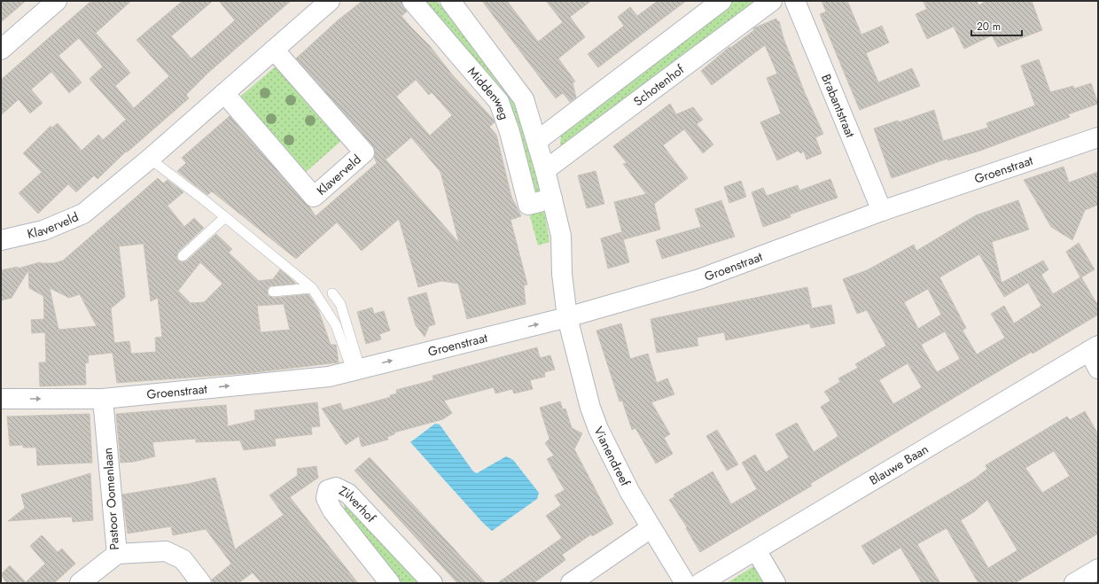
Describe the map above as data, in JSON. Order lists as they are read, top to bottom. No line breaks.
{"streets":{"street":["Schotenhof","Middenweg","Brabantstraat","Groenstraat","Klaverveld","Vianendreef","Blauwe Baan","Pastoor Oomenlaan","Zilverhof"]},"crossings":[["Schotenhof","Middenweg"],["Middenweg","Groenstraat"],["Middenweg","Vianendreef"],["Brabantstraat","Groenstraat"],["Groenstraat","Vianendreef"],["Groenstraat","Pastoor Oomenlaan"]],"one_way":["Groenstraat"],"scale_bar":"20 m"}
